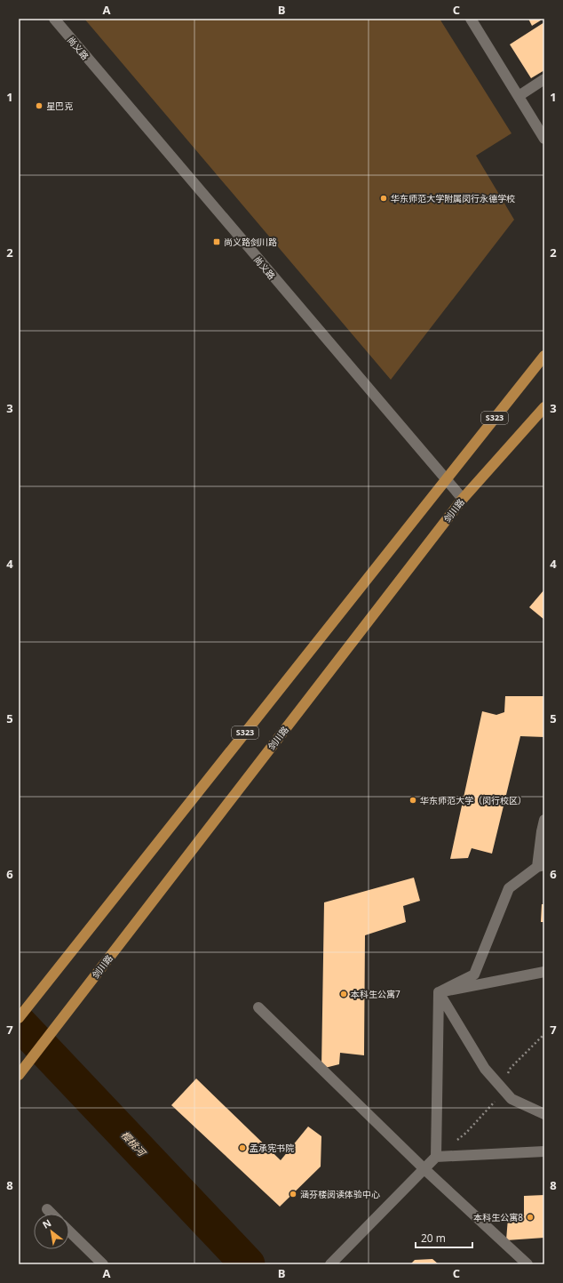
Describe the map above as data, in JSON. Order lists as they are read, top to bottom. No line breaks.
{"streets":{"main road":["S323","剑川路"],"street":["尚义路"]},"crossings":[["尚义路","S323"],["尚义路","剑川路"]],"water":["樱桃河"],"places":{"other":["星巴克","华东师范大学附属闵行永德学校","华东师范大学（闵行校区）","本科生公寓7","孟承宪书院","涵芬楼阅读体验中心","本科生公寓8"],"transit":["尚义路剑川路"]},"scale_bar":"20 m","north":"top left","grid":{"columns":["A","B","C"],"rows":["1","2","3","4","5","6","7","8"]}}
